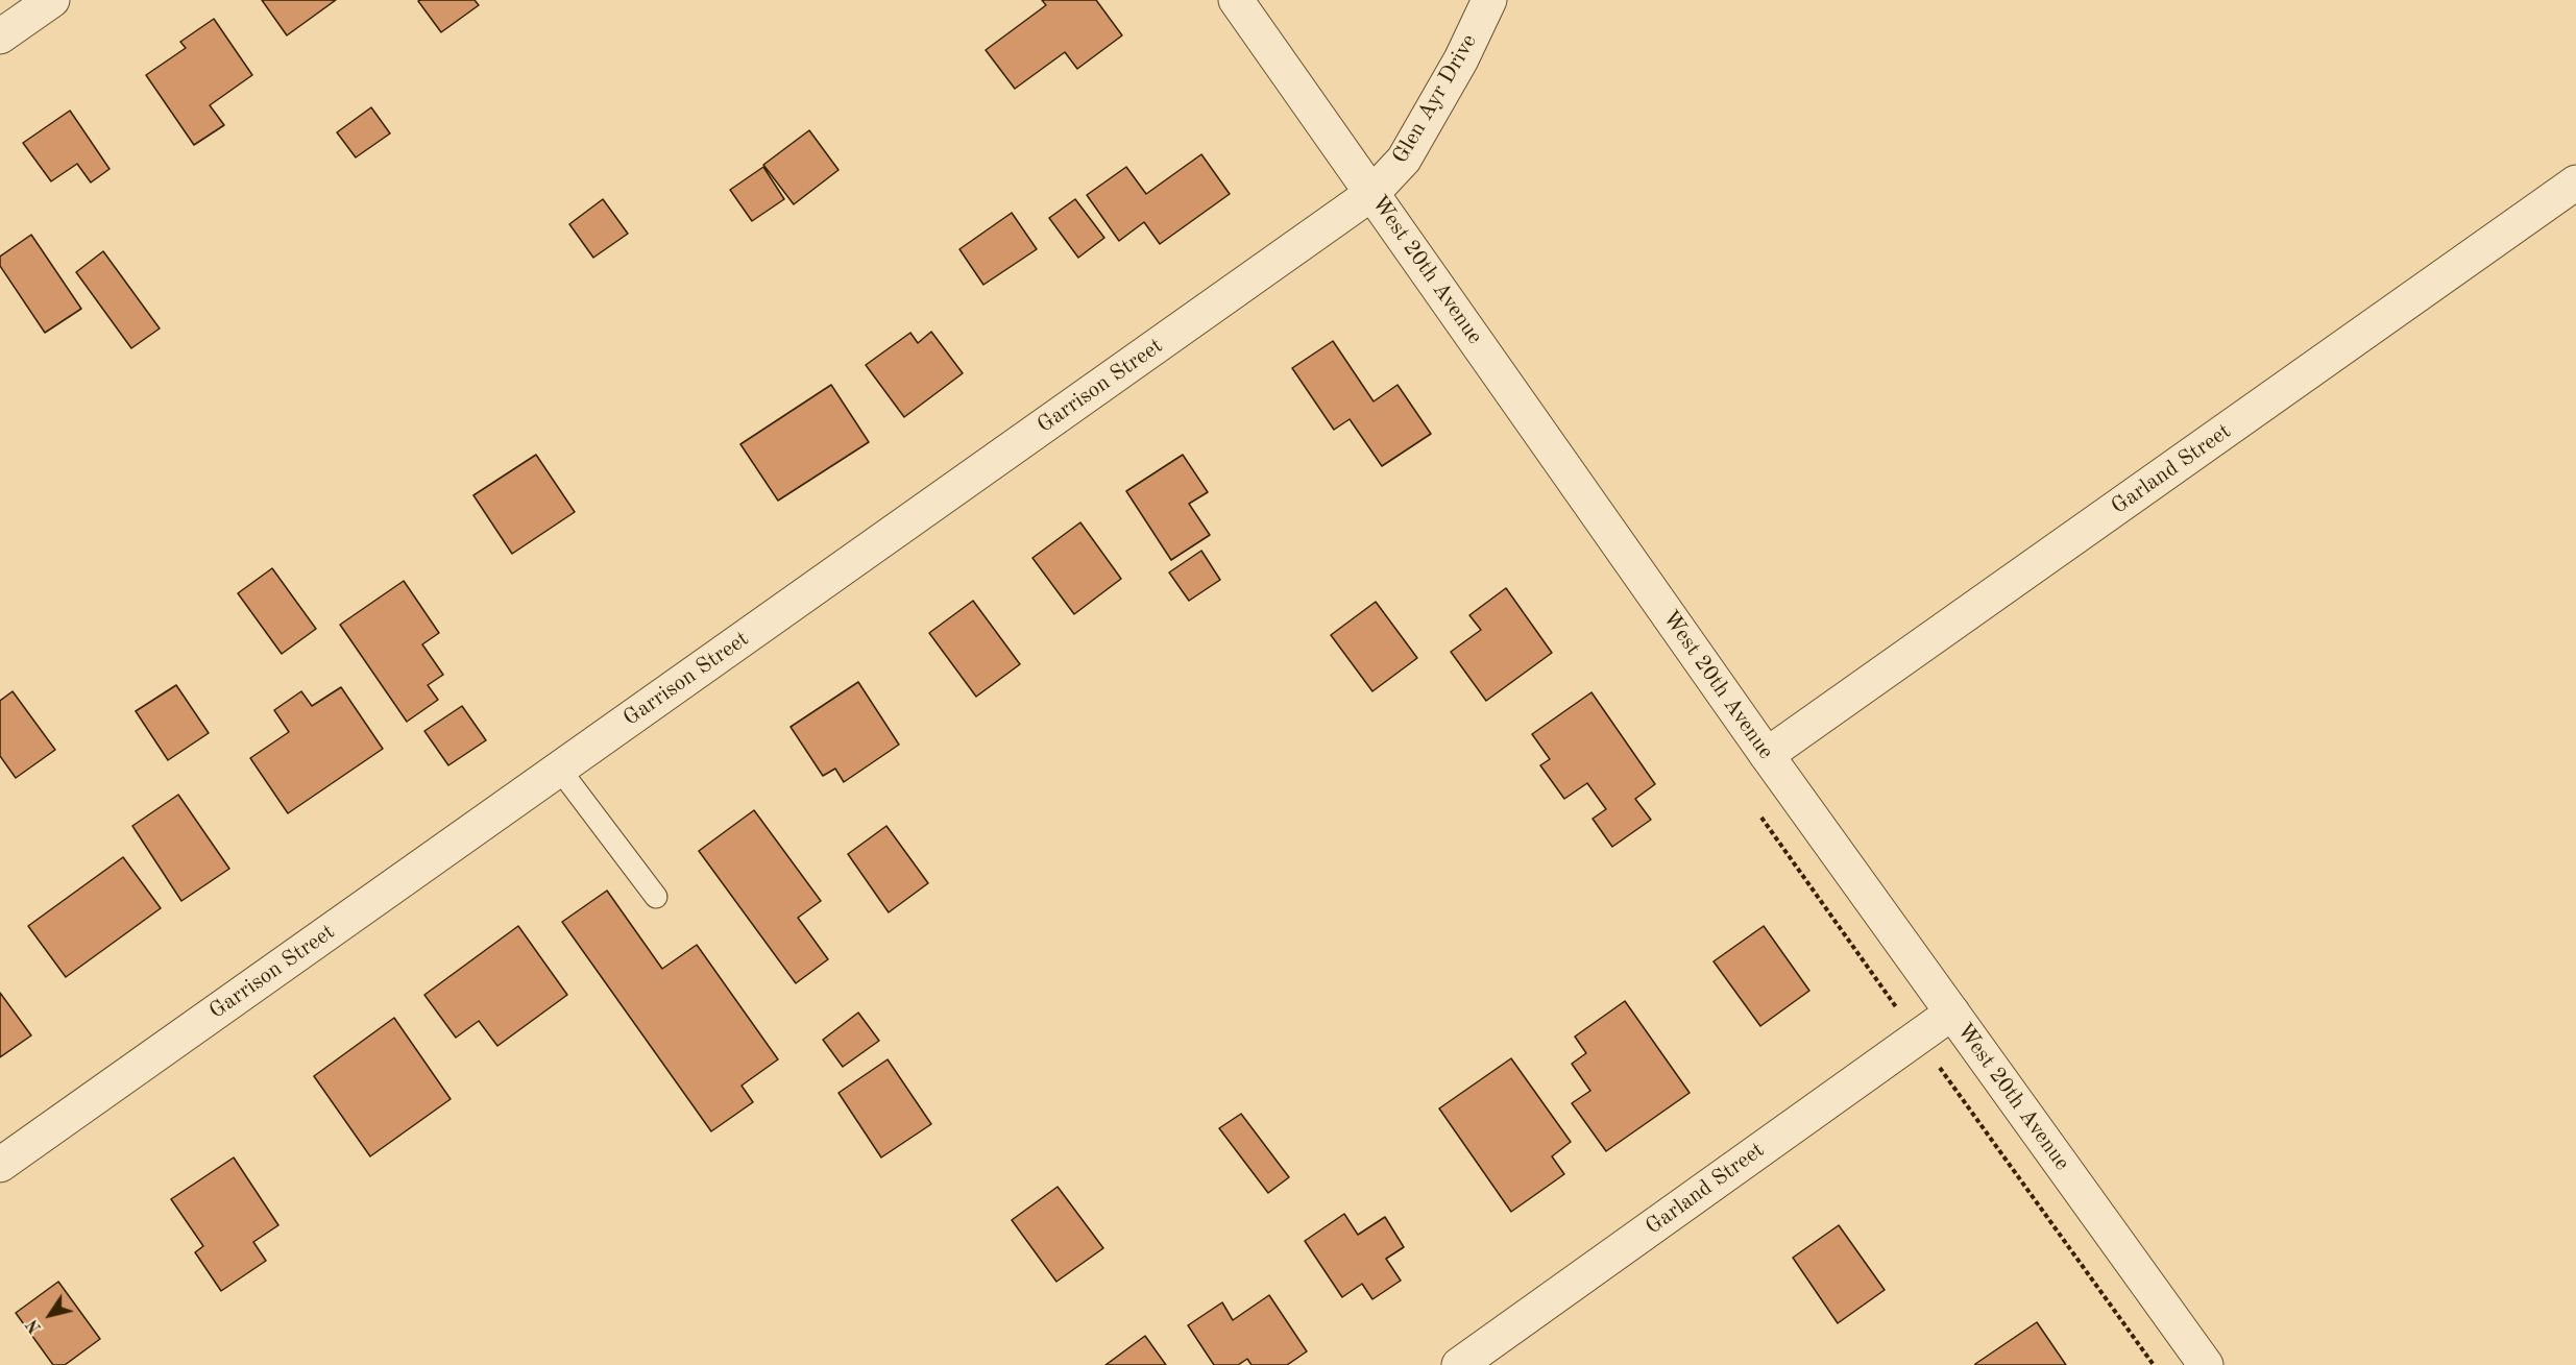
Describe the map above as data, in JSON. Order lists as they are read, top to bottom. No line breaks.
{"streets":{"street":["Glen Ayr Drive","West 20th Avenue","Garrison Street","Garland Street"]},"crossings":[["Glen Ayr Drive","West 20th Avenue"],["Glen Ayr Drive","Garrison Street"],["West 20th Avenue","Garrison Street"],["West 20th Avenue","Garland Street"]],"north":"bottom left"}
